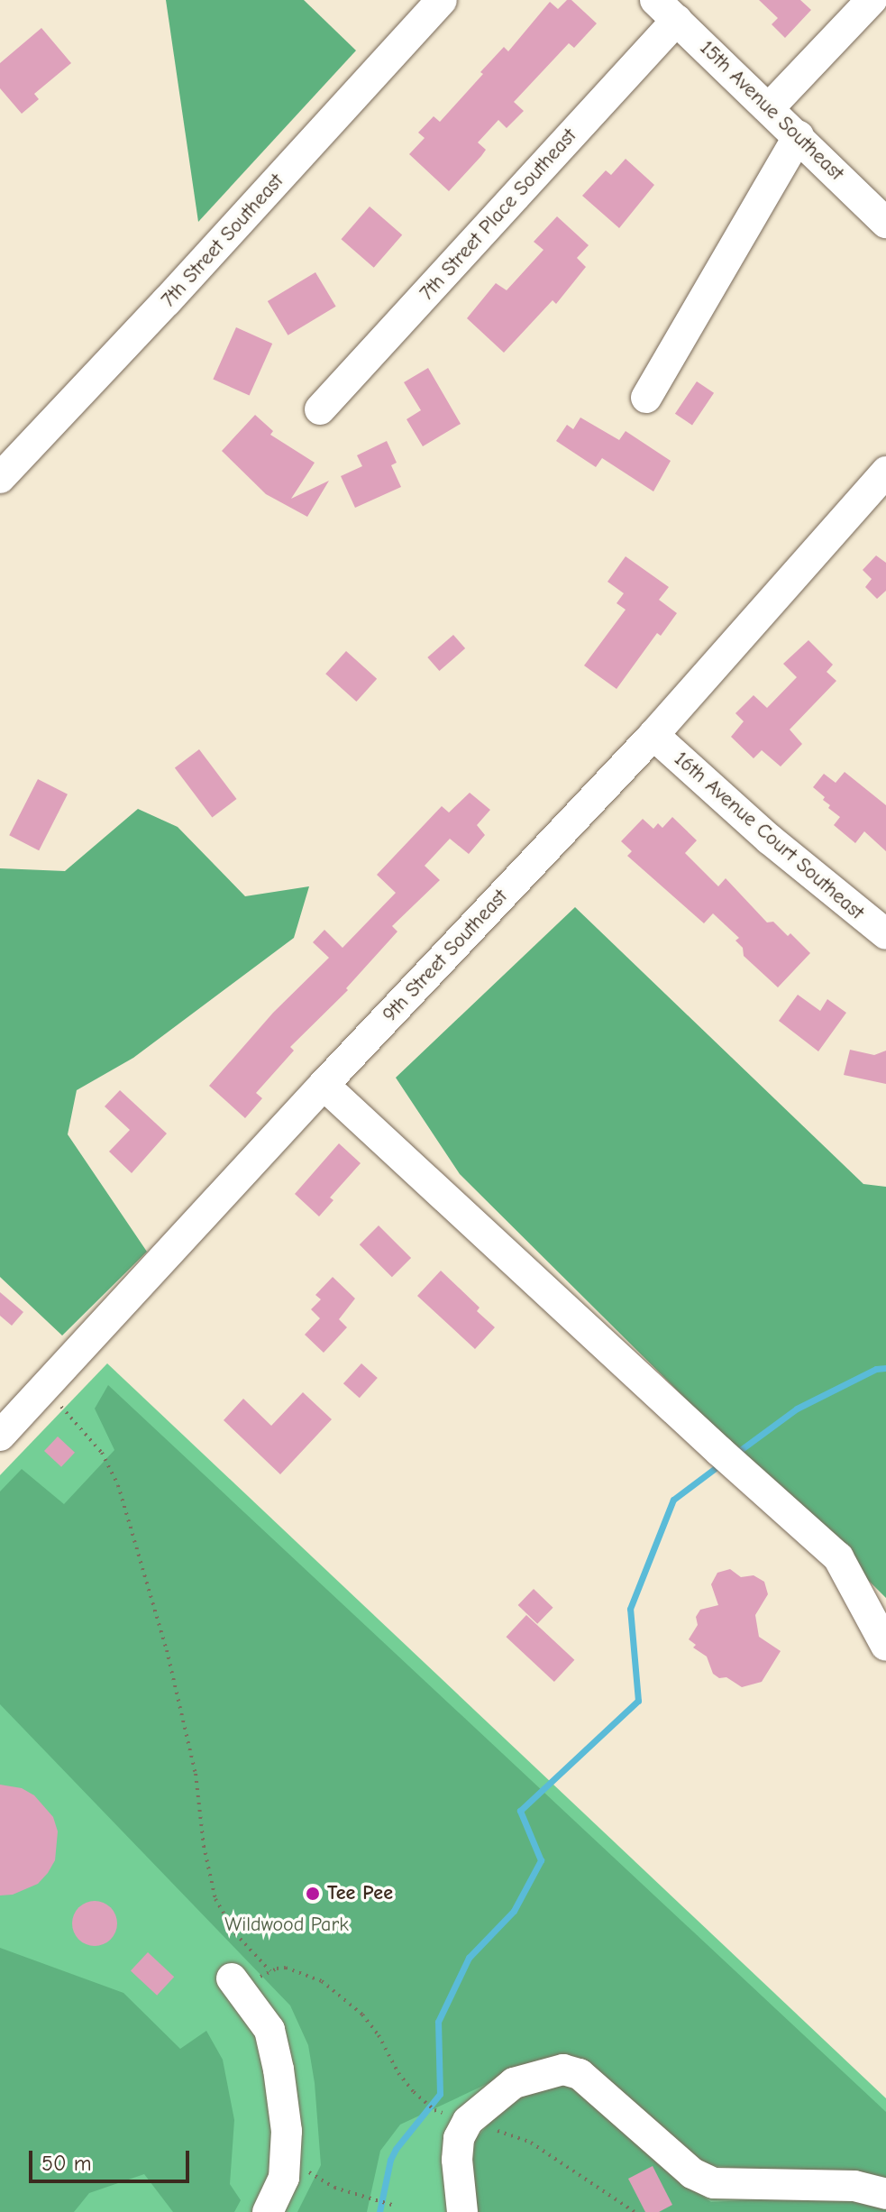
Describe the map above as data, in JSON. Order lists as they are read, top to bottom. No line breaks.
{"streets":{"street":["15th Avenue Southeast","7th Street Place Southeast","7th Street Southeast","16th Avenue Court Southeast","9th Street Southeast"]},"crossings":[["15th Avenue Southeast","7th Street Place Southeast"],["16th Avenue Court Southeast","9th Street Southeast"]],"parks":["Wildwood Park"],"places":["Tee Pee"],"scale_bar":"50 m"}
